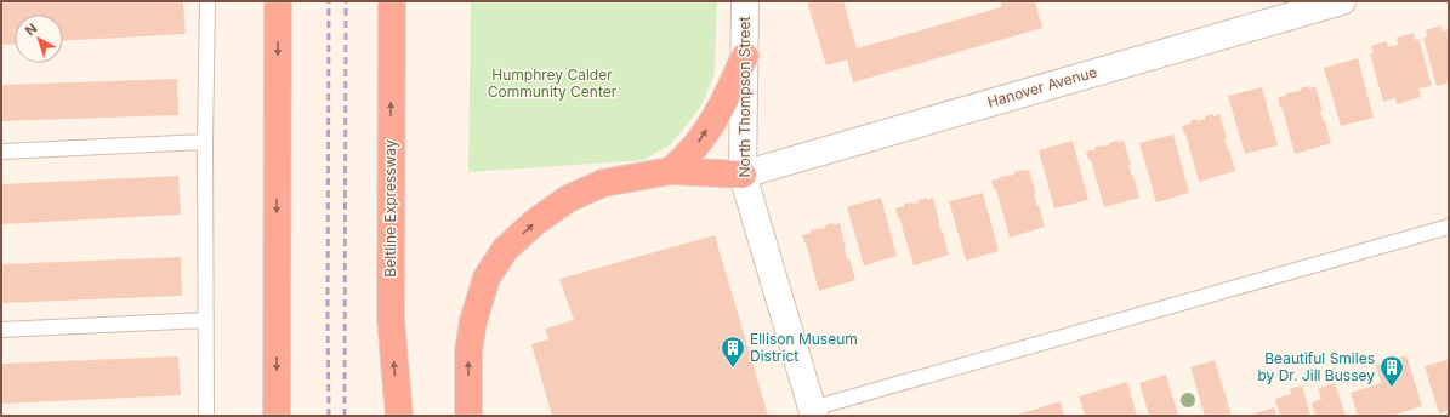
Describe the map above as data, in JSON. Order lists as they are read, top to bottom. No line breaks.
{"streets":{"highway":["Beltline Expressway"],"street":["Hanover Avenue","North Thompson Street"]},"crossings":[["Hanover Avenue","North Thompson Street"]],"parks":["Humphrey Calder Community Center"],"places":{"building":["Ellison Museum District","Beautiful Smiles by Dr. Jill Bussey"]},"north":"top left"}
